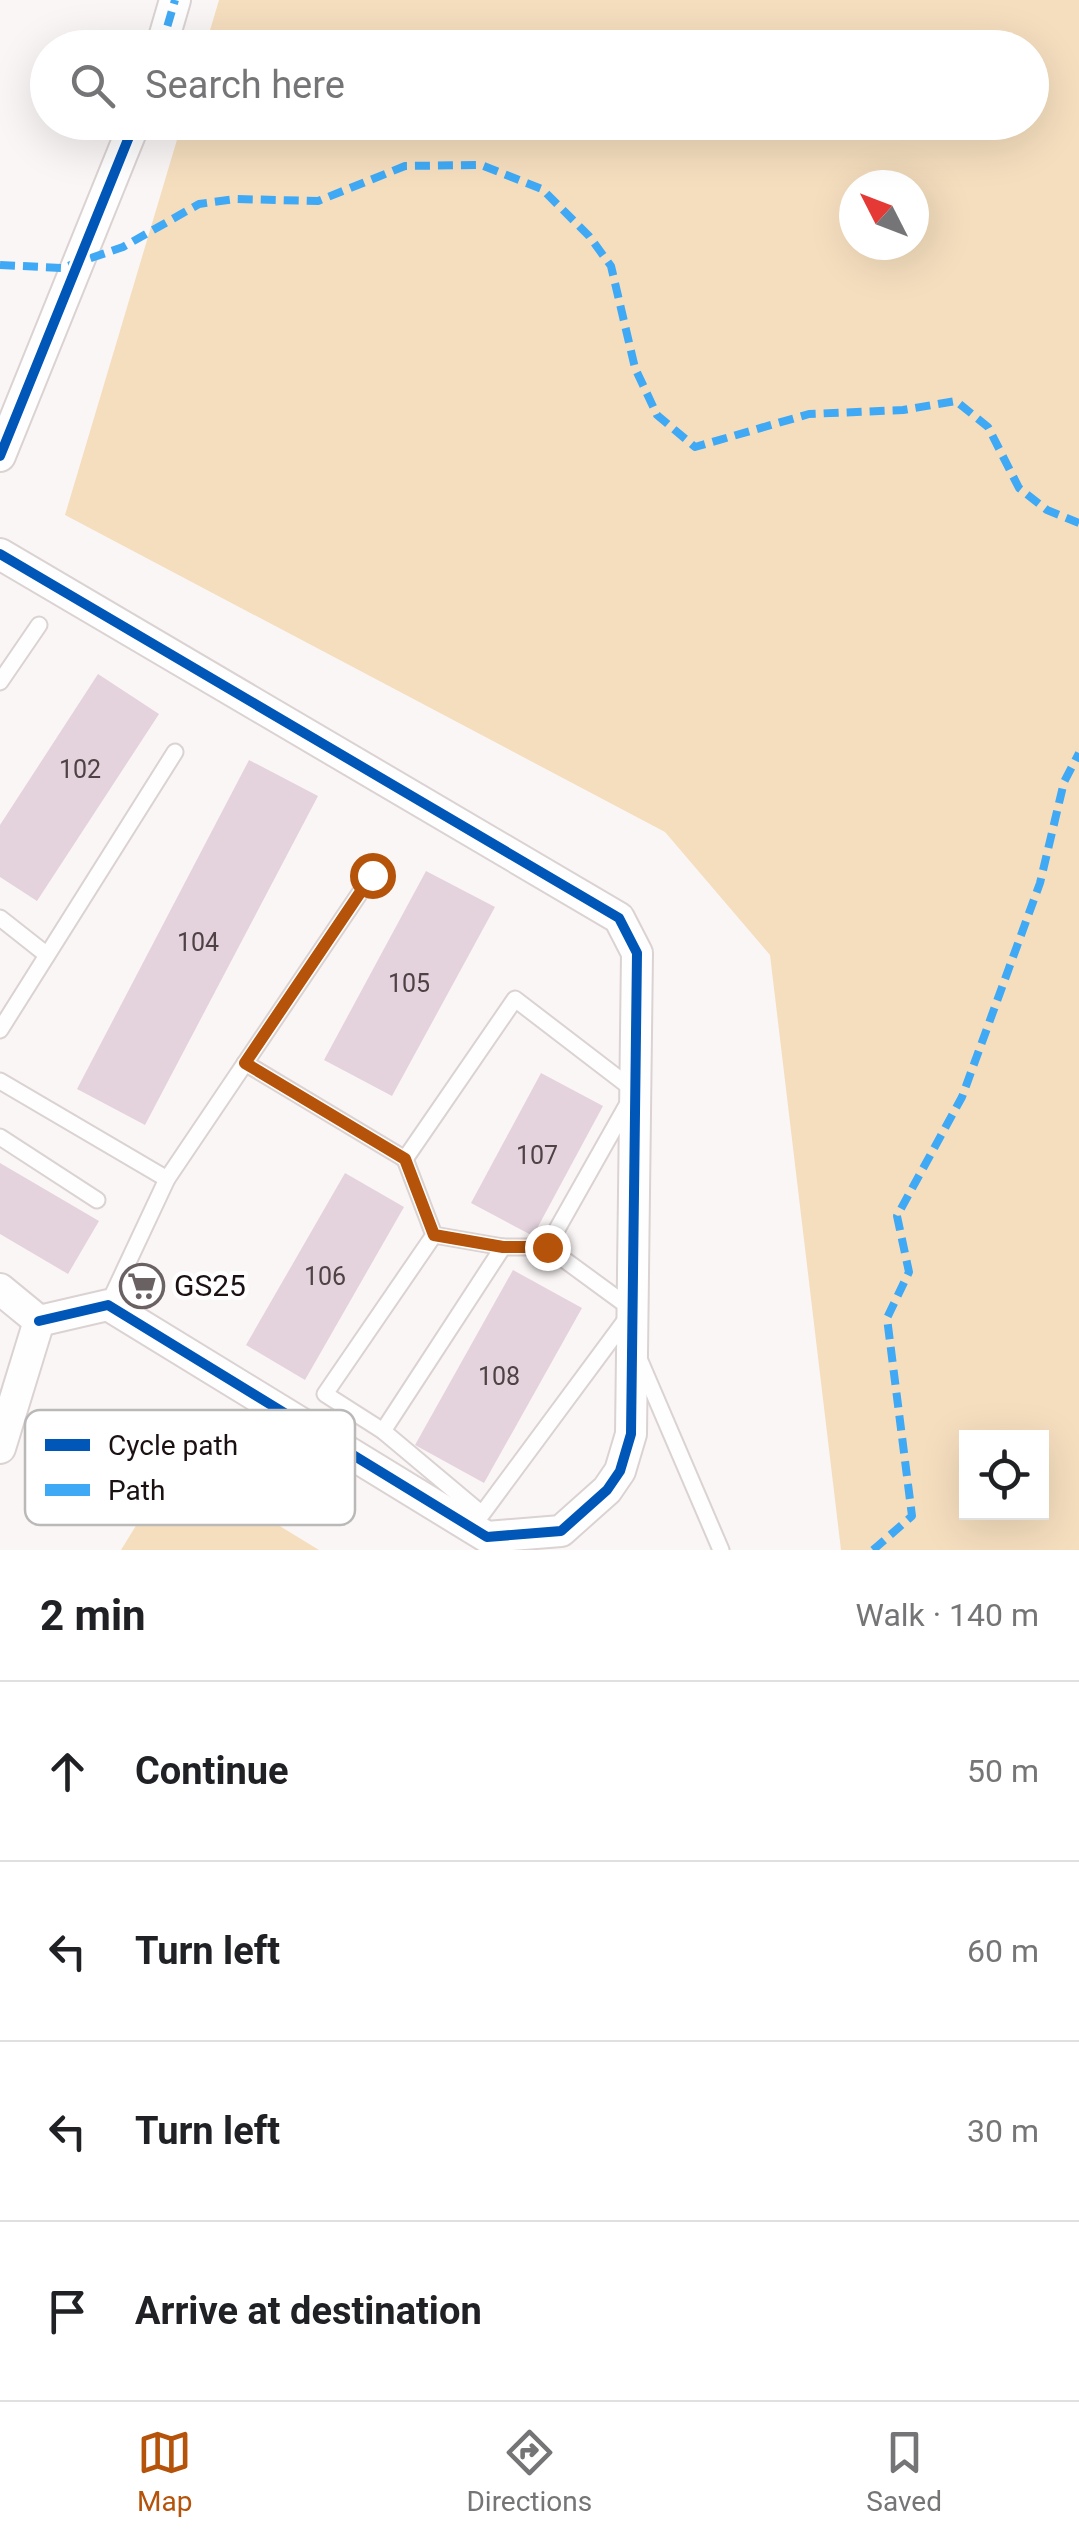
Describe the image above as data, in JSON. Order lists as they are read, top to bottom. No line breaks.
{"places":{"supermarket":["GS25"]},"house_numbers":["102","104","105","107","106","108"],"legend":["Cycle path","Path"],"north":"top left","page":{"search":"Search here","heading":["2 min","Walk · 140 m"],"list":[["Continue","50 m"],["Turn left","60 m"],["Turn left","30 m"],"Arrive at destination"],"nav":["Map","Directions","Saved"]}}
